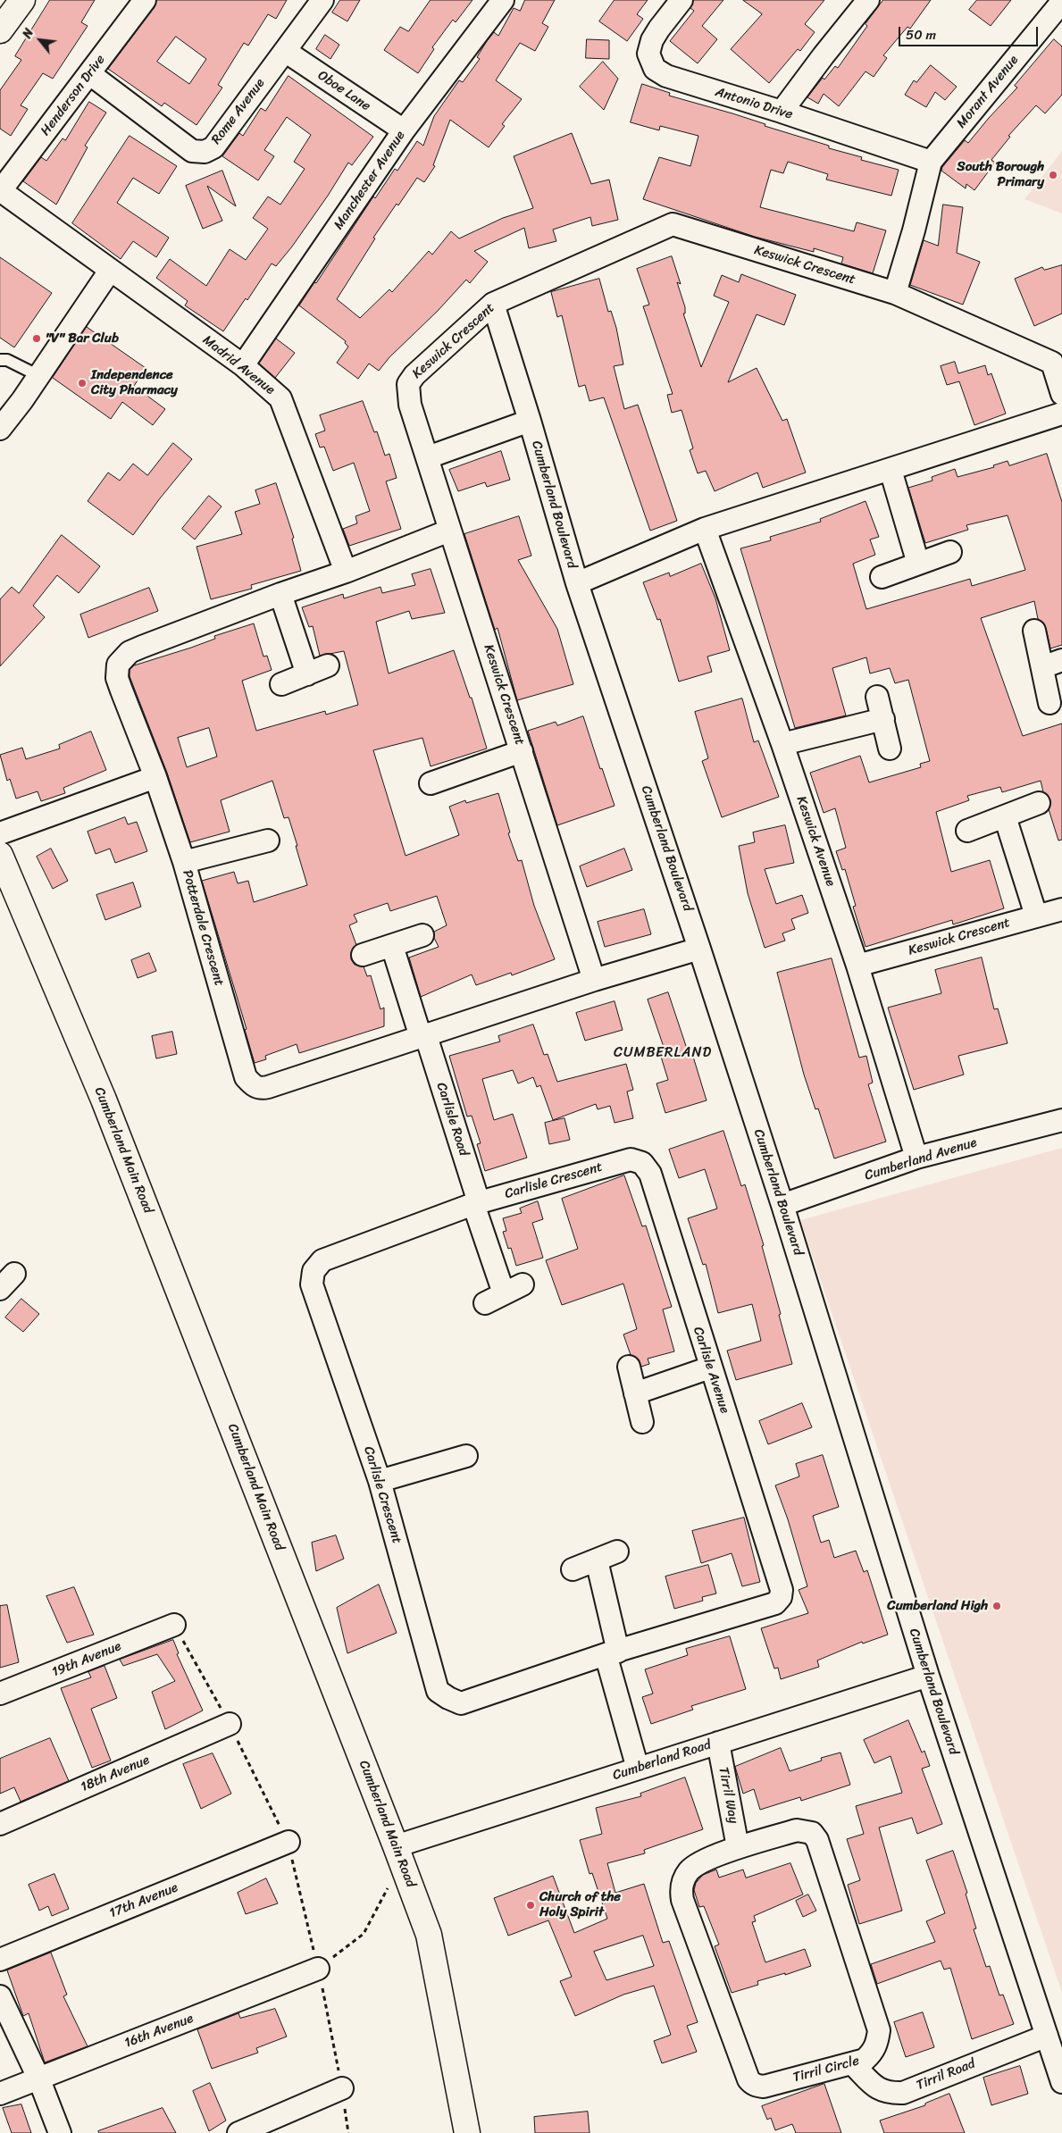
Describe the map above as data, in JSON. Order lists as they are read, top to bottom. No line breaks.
{"streets":{"street":["Oboe Lane","Morant Avenue","Henderson Drive","Antonio Drive","Rome Avenue","Manchester Avenue","Keswick Crescent","Madrid Avenue","Cumberland Boulevard","Keswick Avenue","Potterdale Crescent","Carlisle Road","Cumberland Main Road","Cumberland Avenue","Carlisle Crescent","Carlisle Avenue","19th Avenue","Cumberland Road","18th Avenue","Tirril Way","17th Avenue","16th Avenue","Tirril Circle","Tirril Road"]},"crossings":[["Oboe Lane","Rome Avenue"],["Oboe Lane","Manchester Avenue"],["Morant Avenue","Antonio Drive"],["Henderson Drive","Rome Avenue"],["Henderson Drive","Madrid Avenue"],["Manchester Avenue","Madrid Avenue"],["Keswick Crescent","Cumberland Boulevard"],["Keswick Crescent","Keswick Avenue"],["Keswick Crescent","Potterdale Crescent"],["Madrid Avenue","Potterdale Crescent"],["Cumberland Boulevard","Potterdale Crescent"],["Cumberland Boulevard","Cumberland Avenue"],["Cumberland Boulevard","Cumberland Road"],["Cumberland Boulevard","Tirril Road"],["Keswick Avenue","Cumberland Avenue"],["Potterdale Crescent","Carlisle Road"],["Carlisle Road","Carlisle Crescent"],["Cumberland Main Road","Cumberland Road"],["Carlisle Crescent","Carlisle Avenue"],["Cumberland Road","Tirril Way"],["Tirril Way","Tirril Circle"],["Tirril Circle","Tirril Road"]],"districts":["CUMBERLAND"],"places":["South Borough Primary","\"V\" Bar Club","Independence City Pharmacy","Cumberland High","Church of the Holy Spirit"],"scale_bar":"50 m","north":"top left"}
